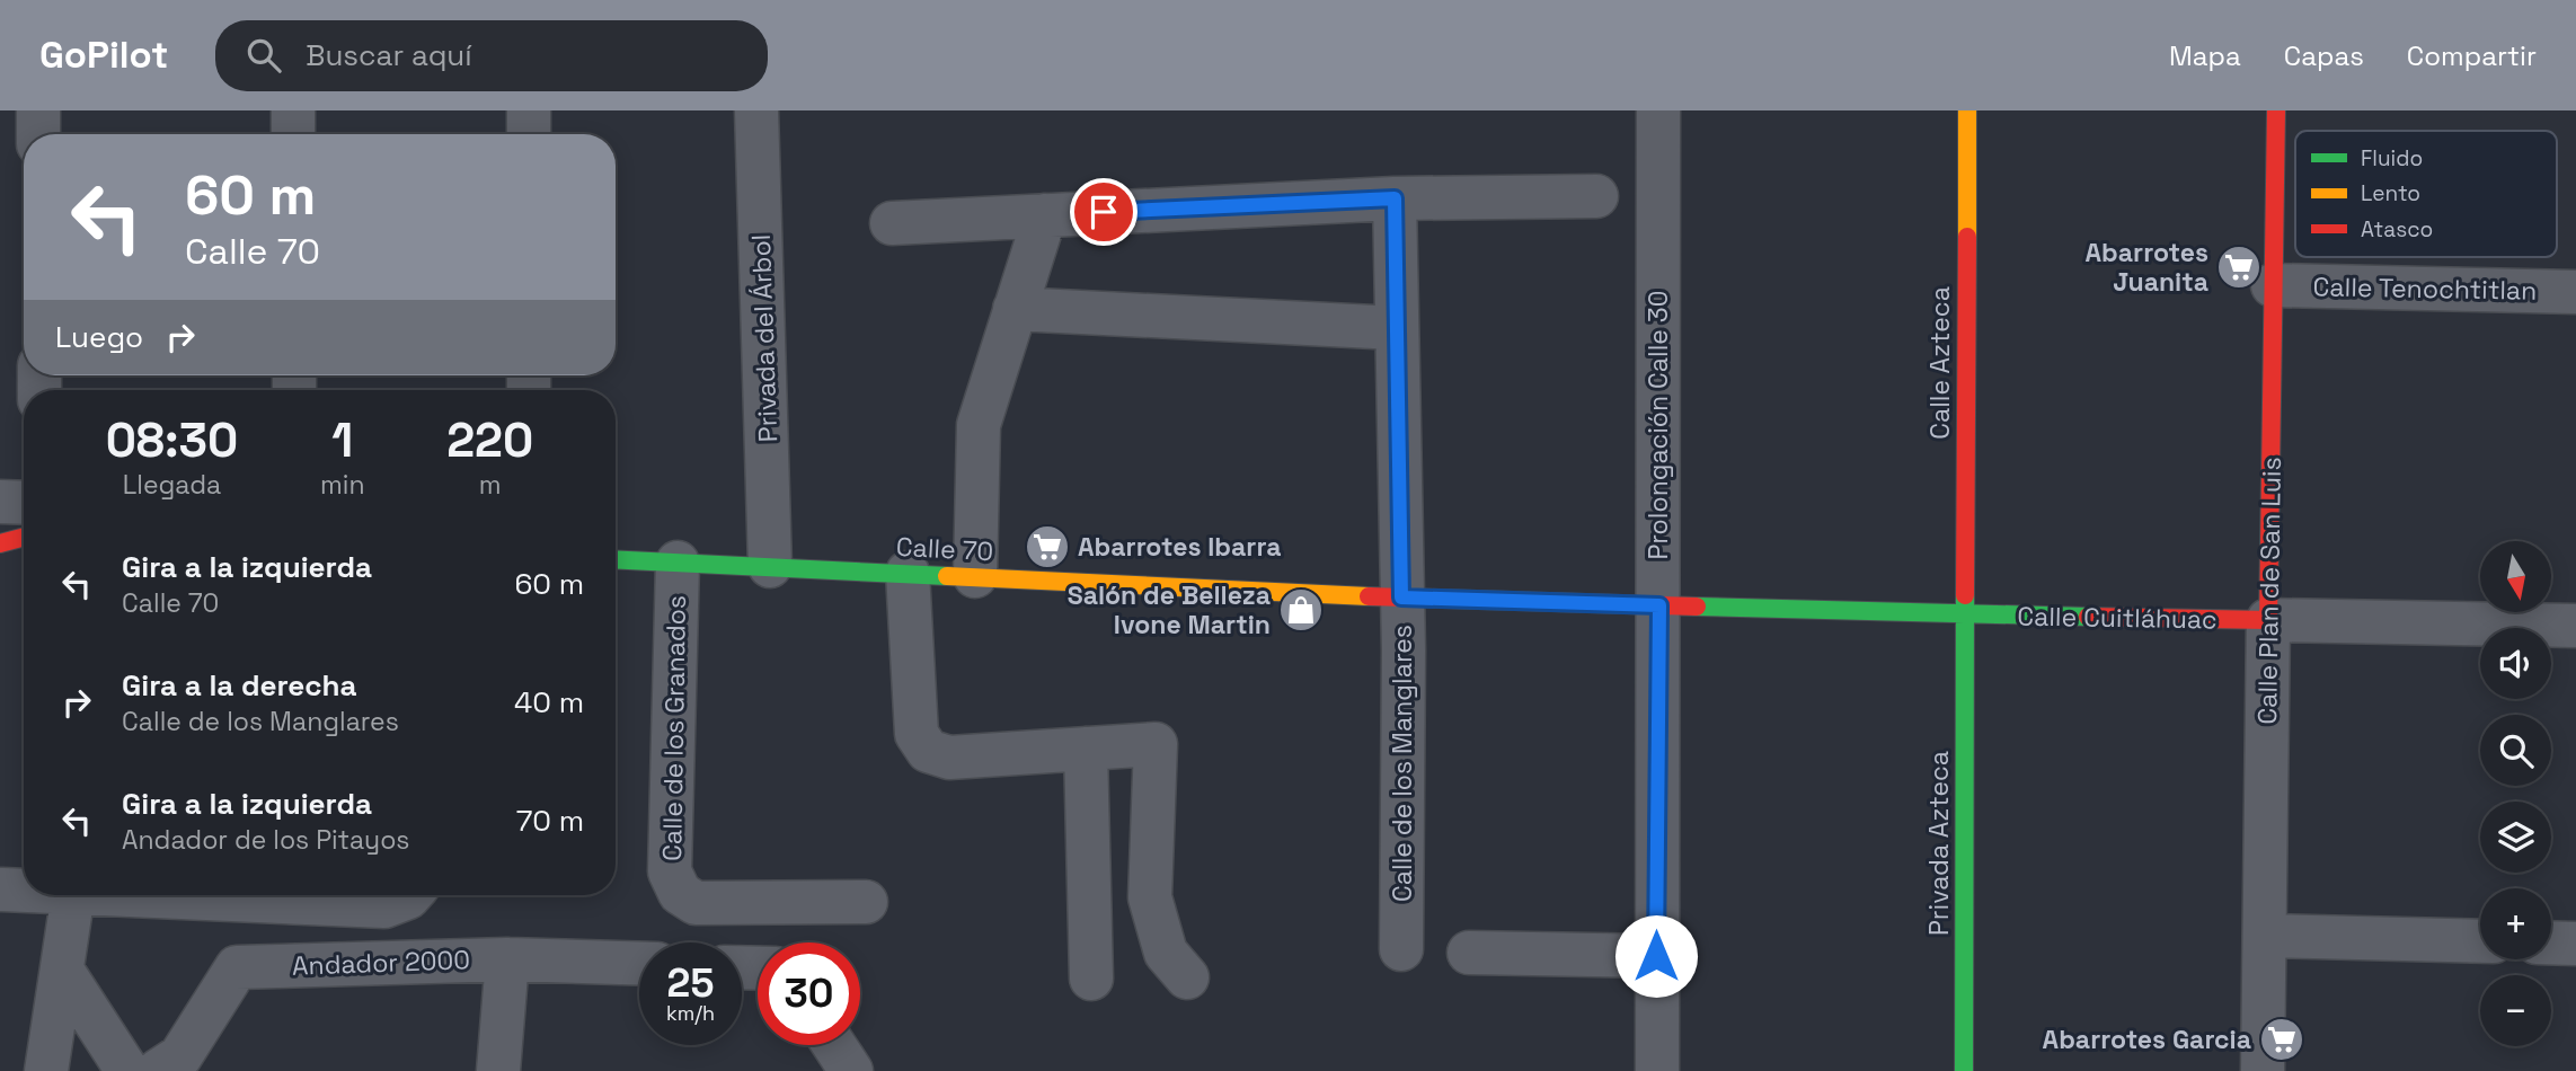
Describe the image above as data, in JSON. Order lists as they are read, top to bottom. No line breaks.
{"streets":{"street":["Calle Tenochtitlan","Privada del Árbol","Calle Azteca","Prolongación Calle 30","Calle 70","Calle Plan de San Luis","Calle Cuitláhuac","Calle de los Granados","Calle de los Manglares","Privada Azteca","Andador 2000"]},"crossings":[["Calle Tenochtitlan","Calle Plan de San Luis"],["Privada del Árbol","Calle 70"],["Calle Azteca","Calle Cuitláhuac"],["Calle Azteca","Privada Azteca"],["Prolongación Calle 30","Calle 70"],["Prolongación Calle 30","Calle Cuitláhuac"],["Calle 70","Calle Cuitláhuac"],["Calle 70","Calle de los Granados"],["Calle 70","Calle de los Manglares"],["Calle Plan de San Luis","Calle Cuitláhuac"],["Calle Cuitláhuac","Privada Azteca"]],"places":{"supermarket":["Abarrotes Juanita","Abarrotes Ibarra","Abarrotes Garcia"],"shop":["Salón de Belleza Ivone Martin"]},"legend":["Fluido","Lento","Atasco"],"north":"bottom","page":{"header":"GoPilot","search":"Buscar aquí","nav":["Mapa","Capas","Compartir"],"turn":["60 m","Calle 70"],"then":"Luego","eta":["08:30","Llegada","1","min","220","m"],"list":[{"name":"Gira a la izquierda","note":"Calle 70","value":"60 m"},{"name":"Gira a la derecha","note":"Calle de los Manglares","value":"40 m"},{"name":"Gira a la izquierda","note":"Andador de los Pitayos","value":"70 m"}],"map_buttons":["+","−"],"speed":"25 km/h","limit":"30"}}
